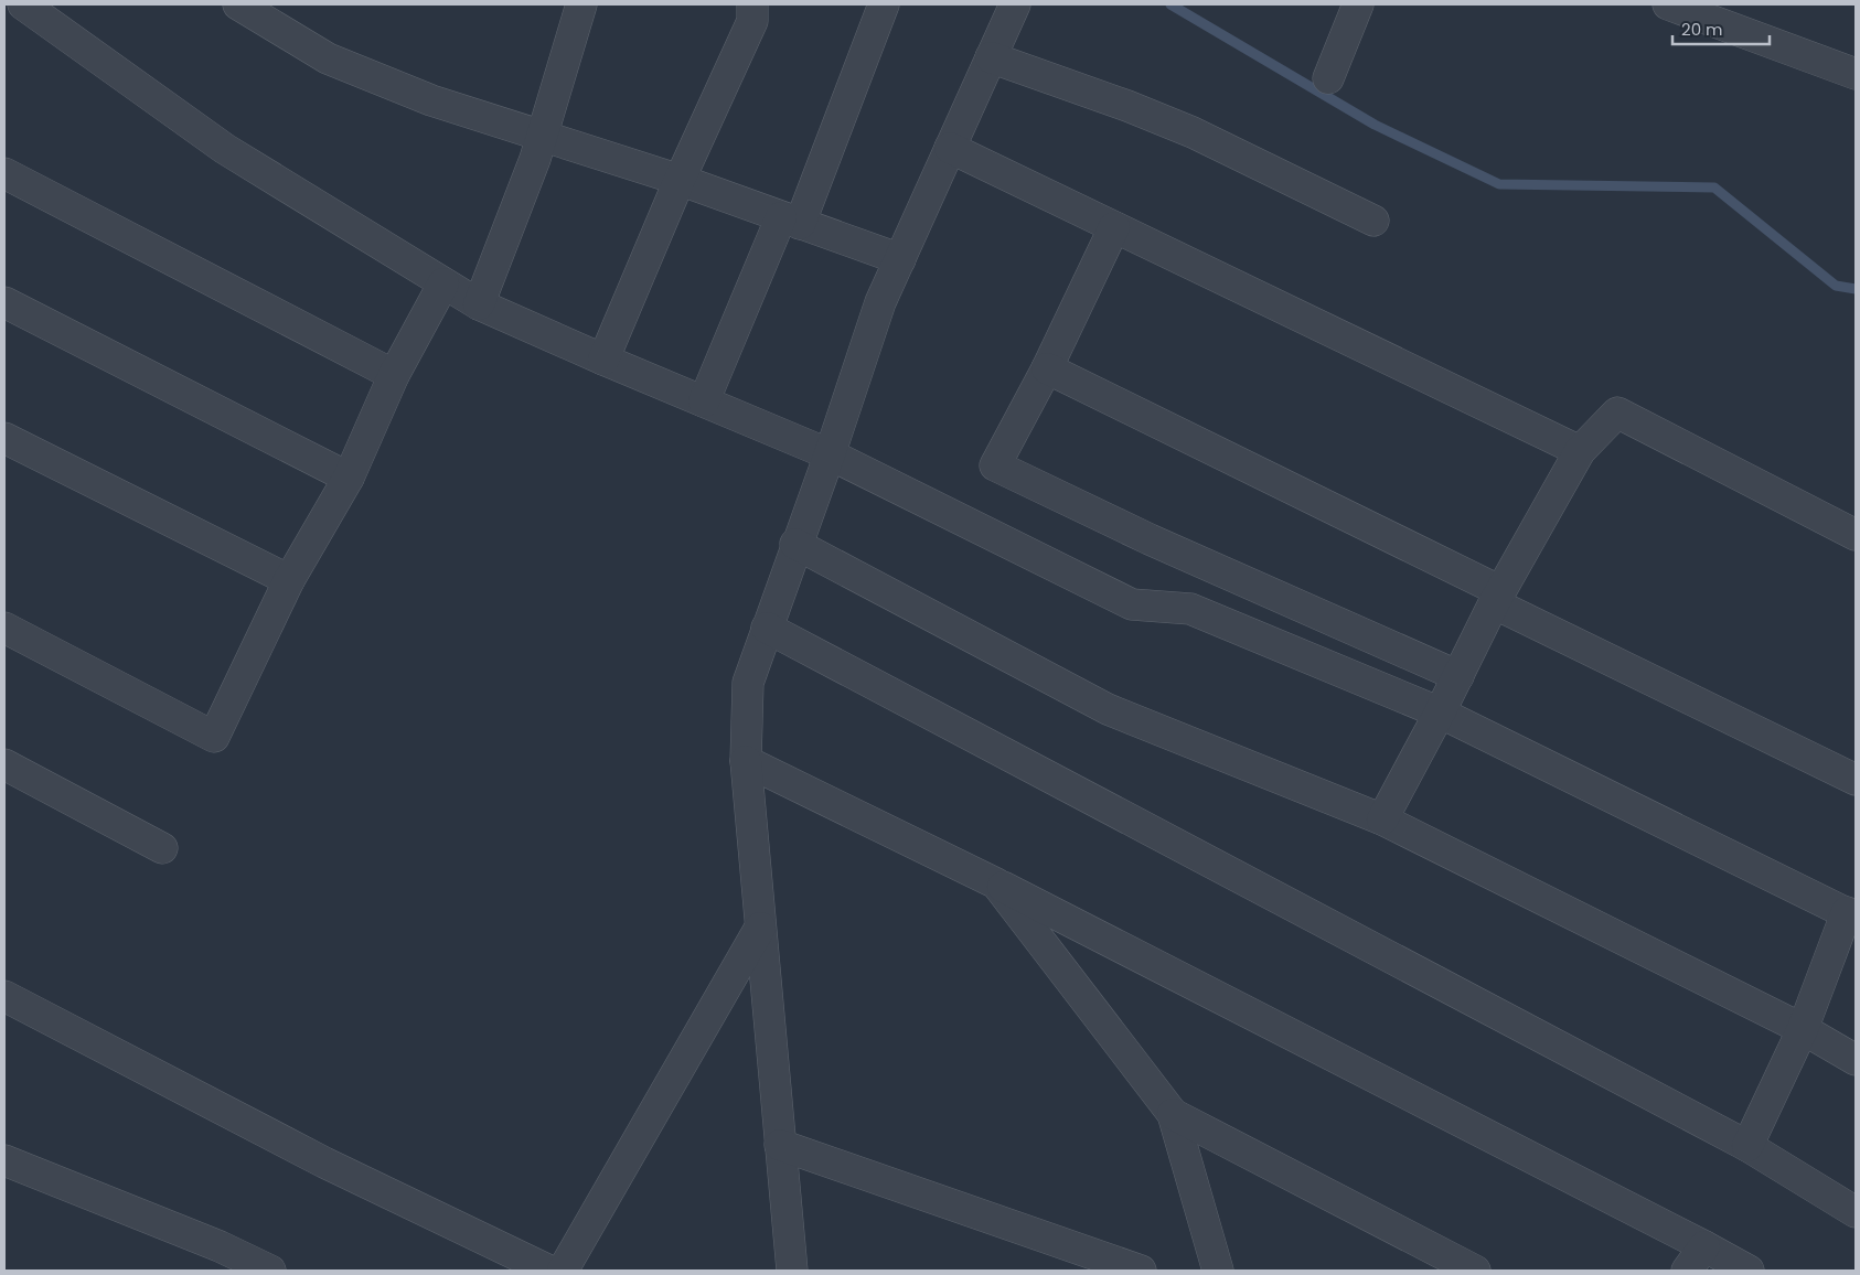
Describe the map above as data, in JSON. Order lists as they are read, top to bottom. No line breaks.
{"scale_bar":"20 m"}
